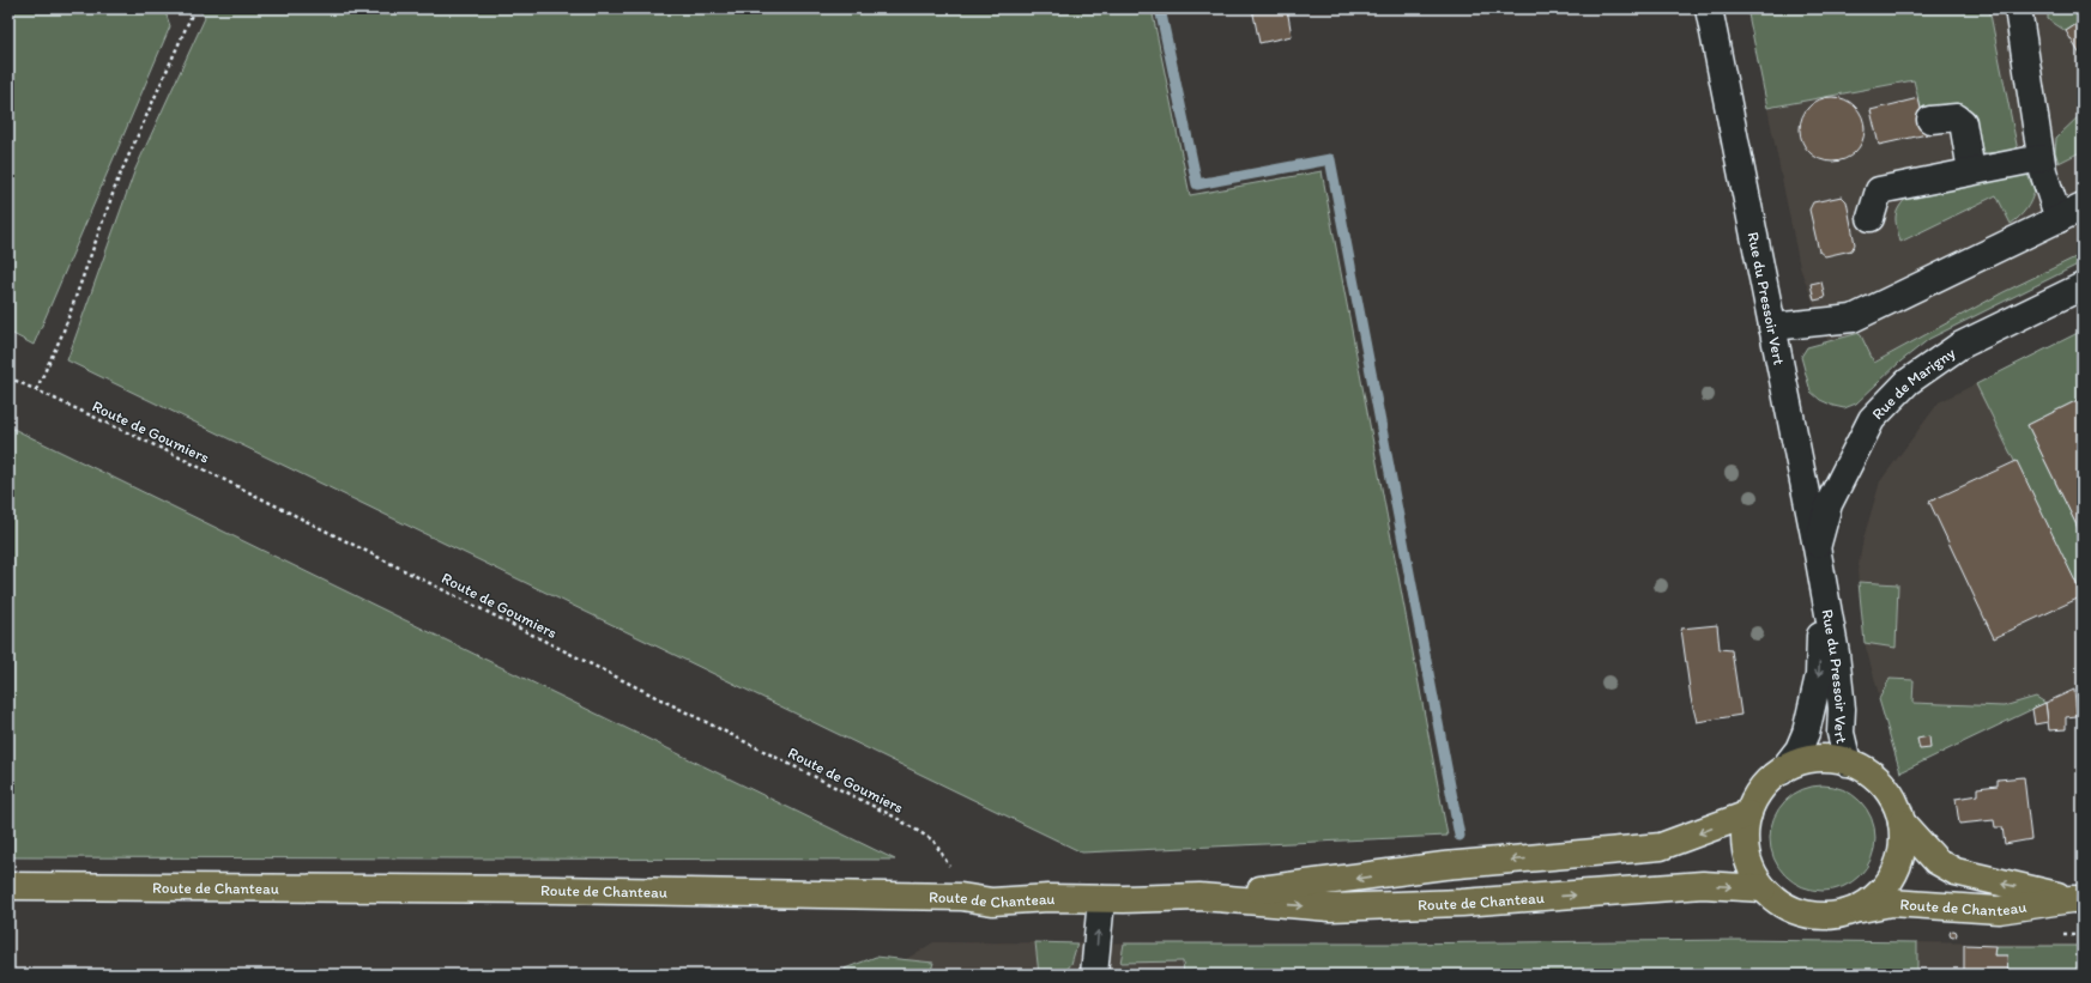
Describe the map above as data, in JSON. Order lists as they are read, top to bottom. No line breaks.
{"streets":{"main road":["Route de Chanteau"],"street":["Rue du Pressoir Vert","Rue de Marigny"],"path":["Route de Goumiers"]},"crossings":[["Rue du Pressoir Vert","Rue de Marigny"],["Rue du Pressoir Vert","Route de Chanteau"]]}
